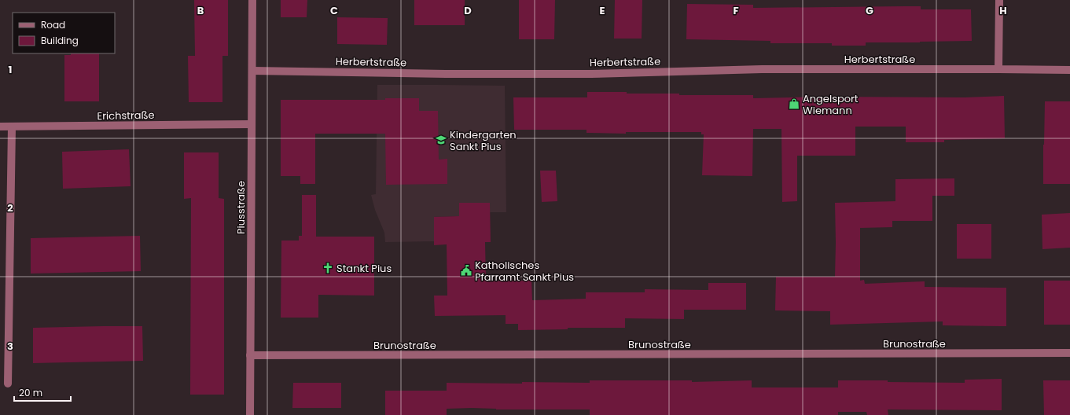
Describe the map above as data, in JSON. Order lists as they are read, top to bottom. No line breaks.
{"streets":{"street":["Herbertstraße","Erichstraße","Piusstraße","Brunostraße"]},"crossings":[["Herbertstraße","Piusstraße"],["Erichstraße","Piusstraße"],["Piusstraße","Brunostraße"]],"places":{"shop":["Angelsport Wiemann"],"school or university":["Kindergarten Sankt Pius"],"church":["Stankt Pius"],"public building":["Katholisches Pfarramt Sankt Pius"]},"legend":["Road","Building"],"scale_bar":"20 m","grid":{"columns":["B","C","D","E","F","G","H"],"rows":["1","2","3"]}}
